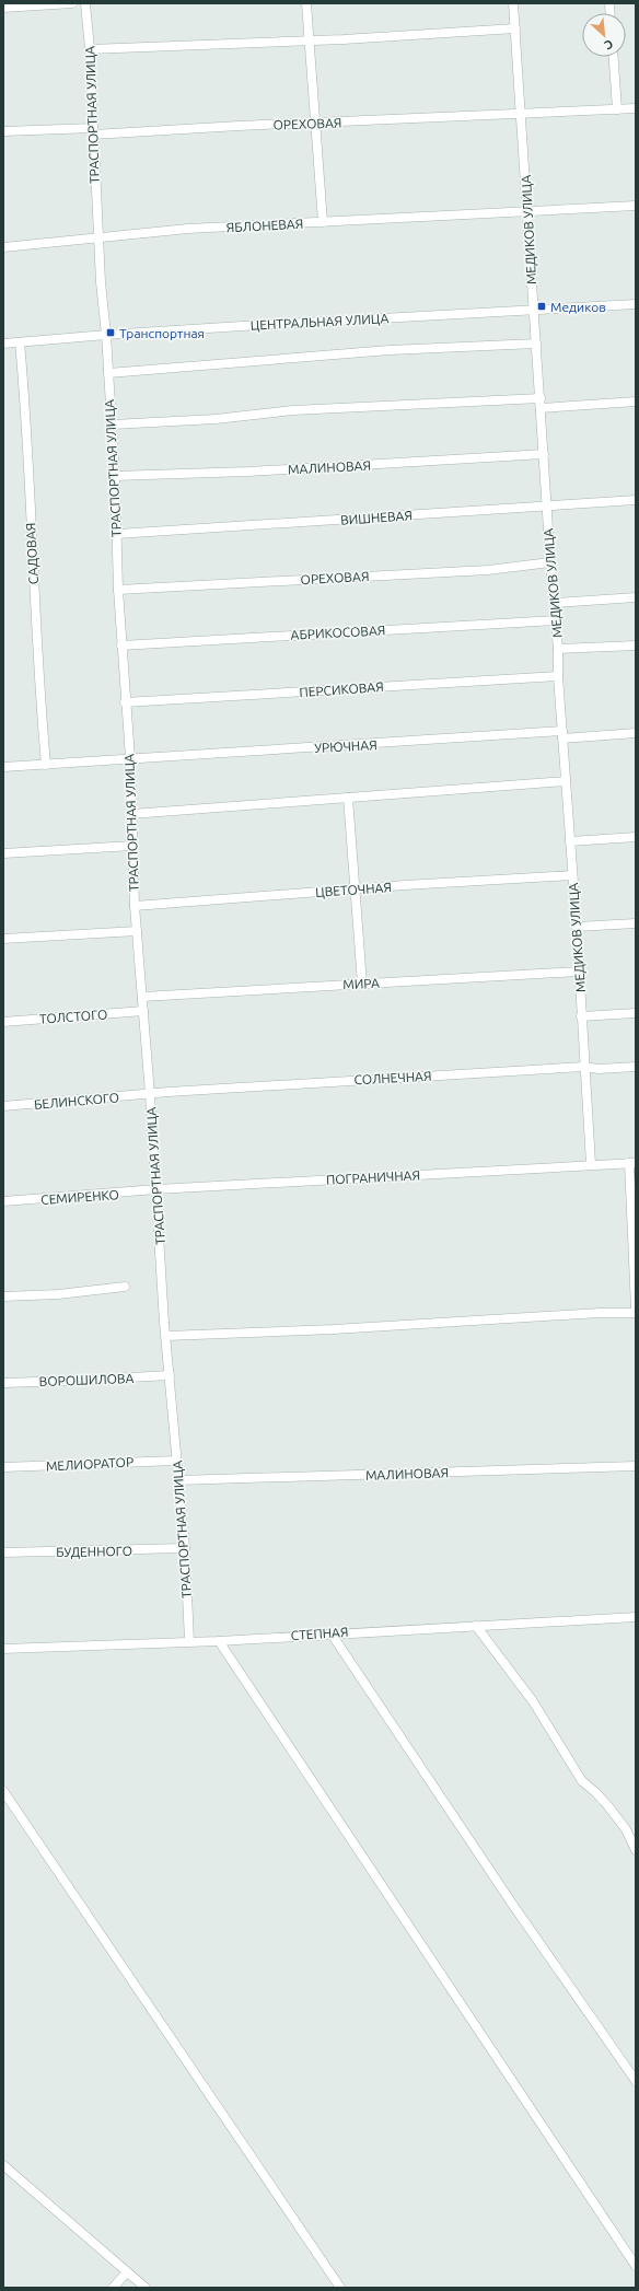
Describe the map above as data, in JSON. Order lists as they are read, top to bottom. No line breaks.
{"streets":{"street":["ТРАСПОРТНАЯ УЛИЦА","ОРЕХОВАЯ","ЯБЛОНЕВАЯ","МЕДИКОВ УЛИЦА","ЦЕНТРАЛЬНАЯ УЛИЦА","МАЛИНОВАЯ","ВИШНЕВАЯ","САДОВАЯ","АБРИКОСОВАЯ","ПЕРСИКОВАЯ","УРЮЧНАЯ","ЦВЕТОЧНАЯ","МИРА","ТОЛСТОГО","СОЛНЕЧНАЯ","БЕЛИНСКОГО","ПОГРАНИЧНАЯ","СЕМИРЕНКО","ВОРОШИЛОВА","МЕЛИОРАТОР","БУДЕННОГО","СТЕПНАЯ"]},"crossings":[["ТРАСПОРТНАЯ УЛИЦА","ОРЕХОВАЯ"],["ТРАСПОРТНАЯ УЛИЦА","ЯБЛОНЕВАЯ"],["ТРАСПОРТНАЯ УЛИЦА","ЦЕНТРАЛЬНАЯ УЛИЦА"],["ТРАСПОРТНАЯ УЛИЦА","МАЛИНОВАЯ"],["ТРАСПОРТНАЯ УЛИЦА","ВИШНЕВАЯ"],["ТРАСПОРТНАЯ УЛИЦА","АБРИКОСОВАЯ"],["ТРАСПОРТНАЯ УЛИЦА","ПЕРСИКОВАЯ"],["ТРАСПОРТНАЯ УЛИЦА","УРЮЧНАЯ"],["ТРАСПОРТНАЯ УЛИЦА","ЦВЕТОЧНАЯ"],["ТРАСПОРТНАЯ УЛИЦА","МИРА"],["ТРАСПОРТНАЯ УЛИЦА","ТОЛСТОГО"],["ТРАСПОРТНАЯ УЛИЦА","СОЛНЕЧНАЯ"],["ТРАСПОРТНАЯ УЛИЦА","БЕЛИНСКОГО"],["ТРАСПОРТНАЯ УЛИЦА","ПОГРАНИЧНАЯ"],["ТРАСПОРТНАЯ УЛИЦА","СЕМИРЕНКО"],["ТРАСПОРТНАЯ УЛИЦА","ВОРОШИЛОВА"],["ТРАСПОРТНАЯ УЛИЦА","МЕЛИОРАТОР"],["ТРАСПОРТНАЯ УЛИЦА","БУДЕННОГО"],["ТРАСПОРТНАЯ УЛИЦА","СТЕПНАЯ"],["ОРЕХОВАЯ","МЕДИКОВ УЛИЦА"],["ЯБЛОНЕВАЯ","МЕДИКОВ УЛИЦА"],["МЕДИКОВ УЛИЦА","ЦЕНТРАЛЬНАЯ УЛИЦА"],["МЕДИКОВ УЛИЦА","МАЛИНОВАЯ"],["МЕДИКОВ УЛИЦА","ВИШНЕВАЯ"],["МЕДИКОВ УЛИЦА","АБРИКОСОВАЯ"],["МЕДИКОВ УЛИЦА","ПЕРСИКОВАЯ"],["МЕДИКОВ УЛИЦА","УРЮЧНАЯ"],["МЕДИКОВ УЛИЦА","ЦВЕТОЧНАЯ"],["МЕДИКОВ УЛИЦА","МИРА"],["МЕДИКОВ УЛИЦА","СОЛНЕЧНАЯ"],["МЕДИКОВ УЛИЦА","ПОГРАНИЧНАЯ"],["ЦЕНТРАЛЬНАЯ УЛИЦА","САДОВАЯ"],["САДОВАЯ","УРЮЧНАЯ"],["СОЛНЕЧНАЯ","БЕЛИНСКОГО"],["ПОГРАНИЧНАЯ","СЕМИРЕНКО"]],"places":{"transit":["Медиков","Транспортная"]},"north":"bottom right"}
